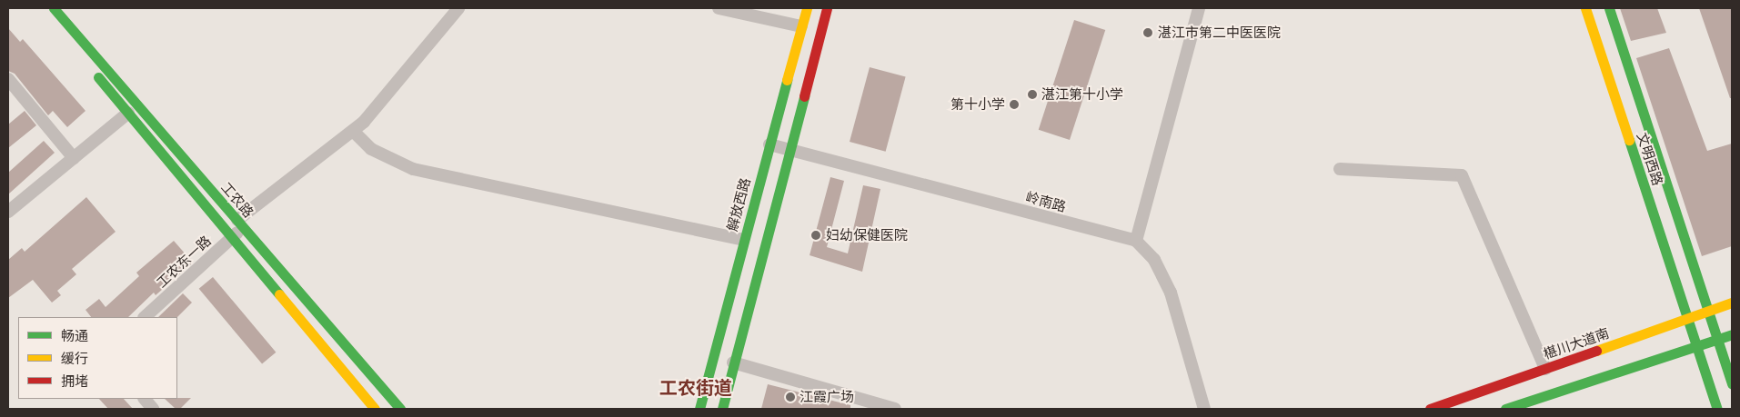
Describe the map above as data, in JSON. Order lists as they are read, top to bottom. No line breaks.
{"streets":{"street":["文明西路","工农路","岭南路","解放西路","工农东一路","椹川大道南"]},"crossings":[["文明西路","椹川大道南"],["工农路","工农东一路"],["岭南路","解放西路"]],"districts":["工农街道"],"places":["湛江市第二中医医院","湛江第十小学","第十小学","妇幼保健医院","江霞广场"],"legend":["畅通","缓行","拥堵"]}
